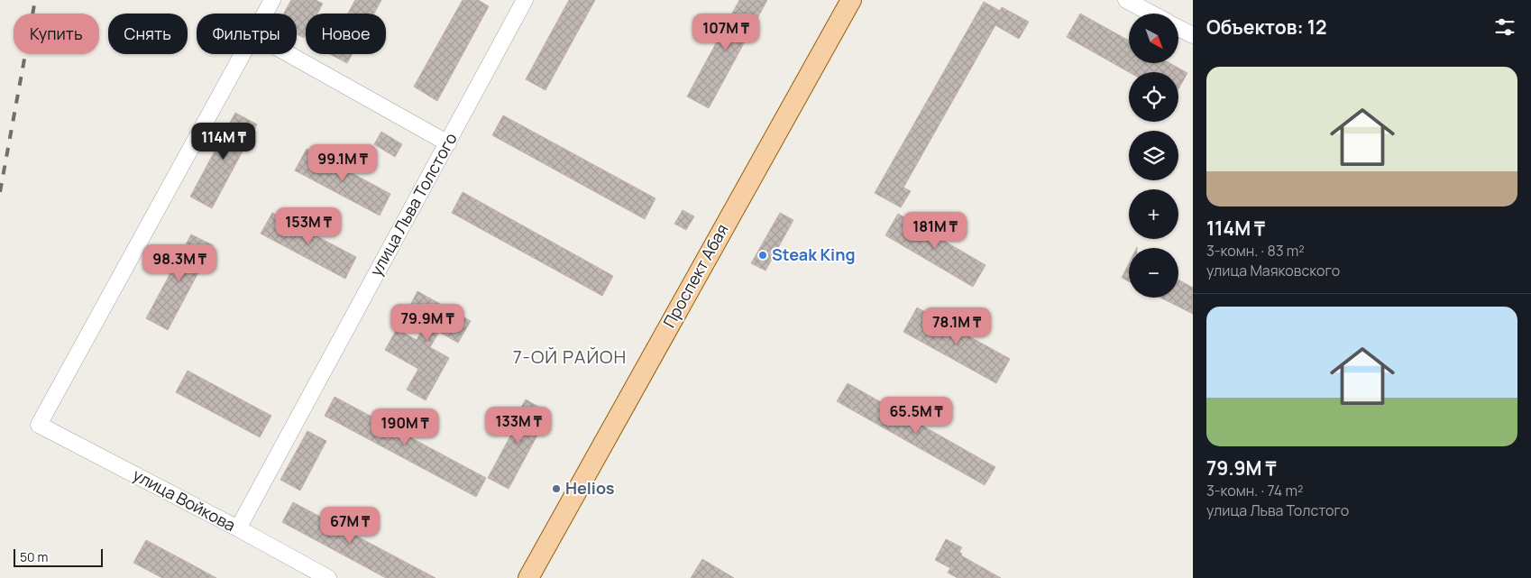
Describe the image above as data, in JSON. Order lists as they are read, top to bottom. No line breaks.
{"streets":{"main road":["Проспект Абая"],"street":["улица Льва Толстого","улица Войкова"]},"crossings":[["улица Льва Толстого","улица Войкова"]],"districts":["7-ОЙ РАЙОН"],"places":["Steak King","Helios"],"scale_bar":"50 m","north":"bottom right","page":{"heading":"Объектов: 12","map_buttons":["+","−"],"price":["107M ₸","114M ₸","99.1M ₸","153M ₸","181M ₸","98.3M ₸","79.9M ₸","78.1M ₸","65.5M ₸","133M ₸","190M ₸","67M ₸"],"chip":["Купить","Снять","Фильтры","Новое"],"list":[{"name":"114M ₸","note":"3-комн. · 83 m² · улица Маяковского"},{"name":"79.9M ₸","note":"3-комн. · 74 m² · улица Льва Толстого"}],"scale":"50 m"}}
